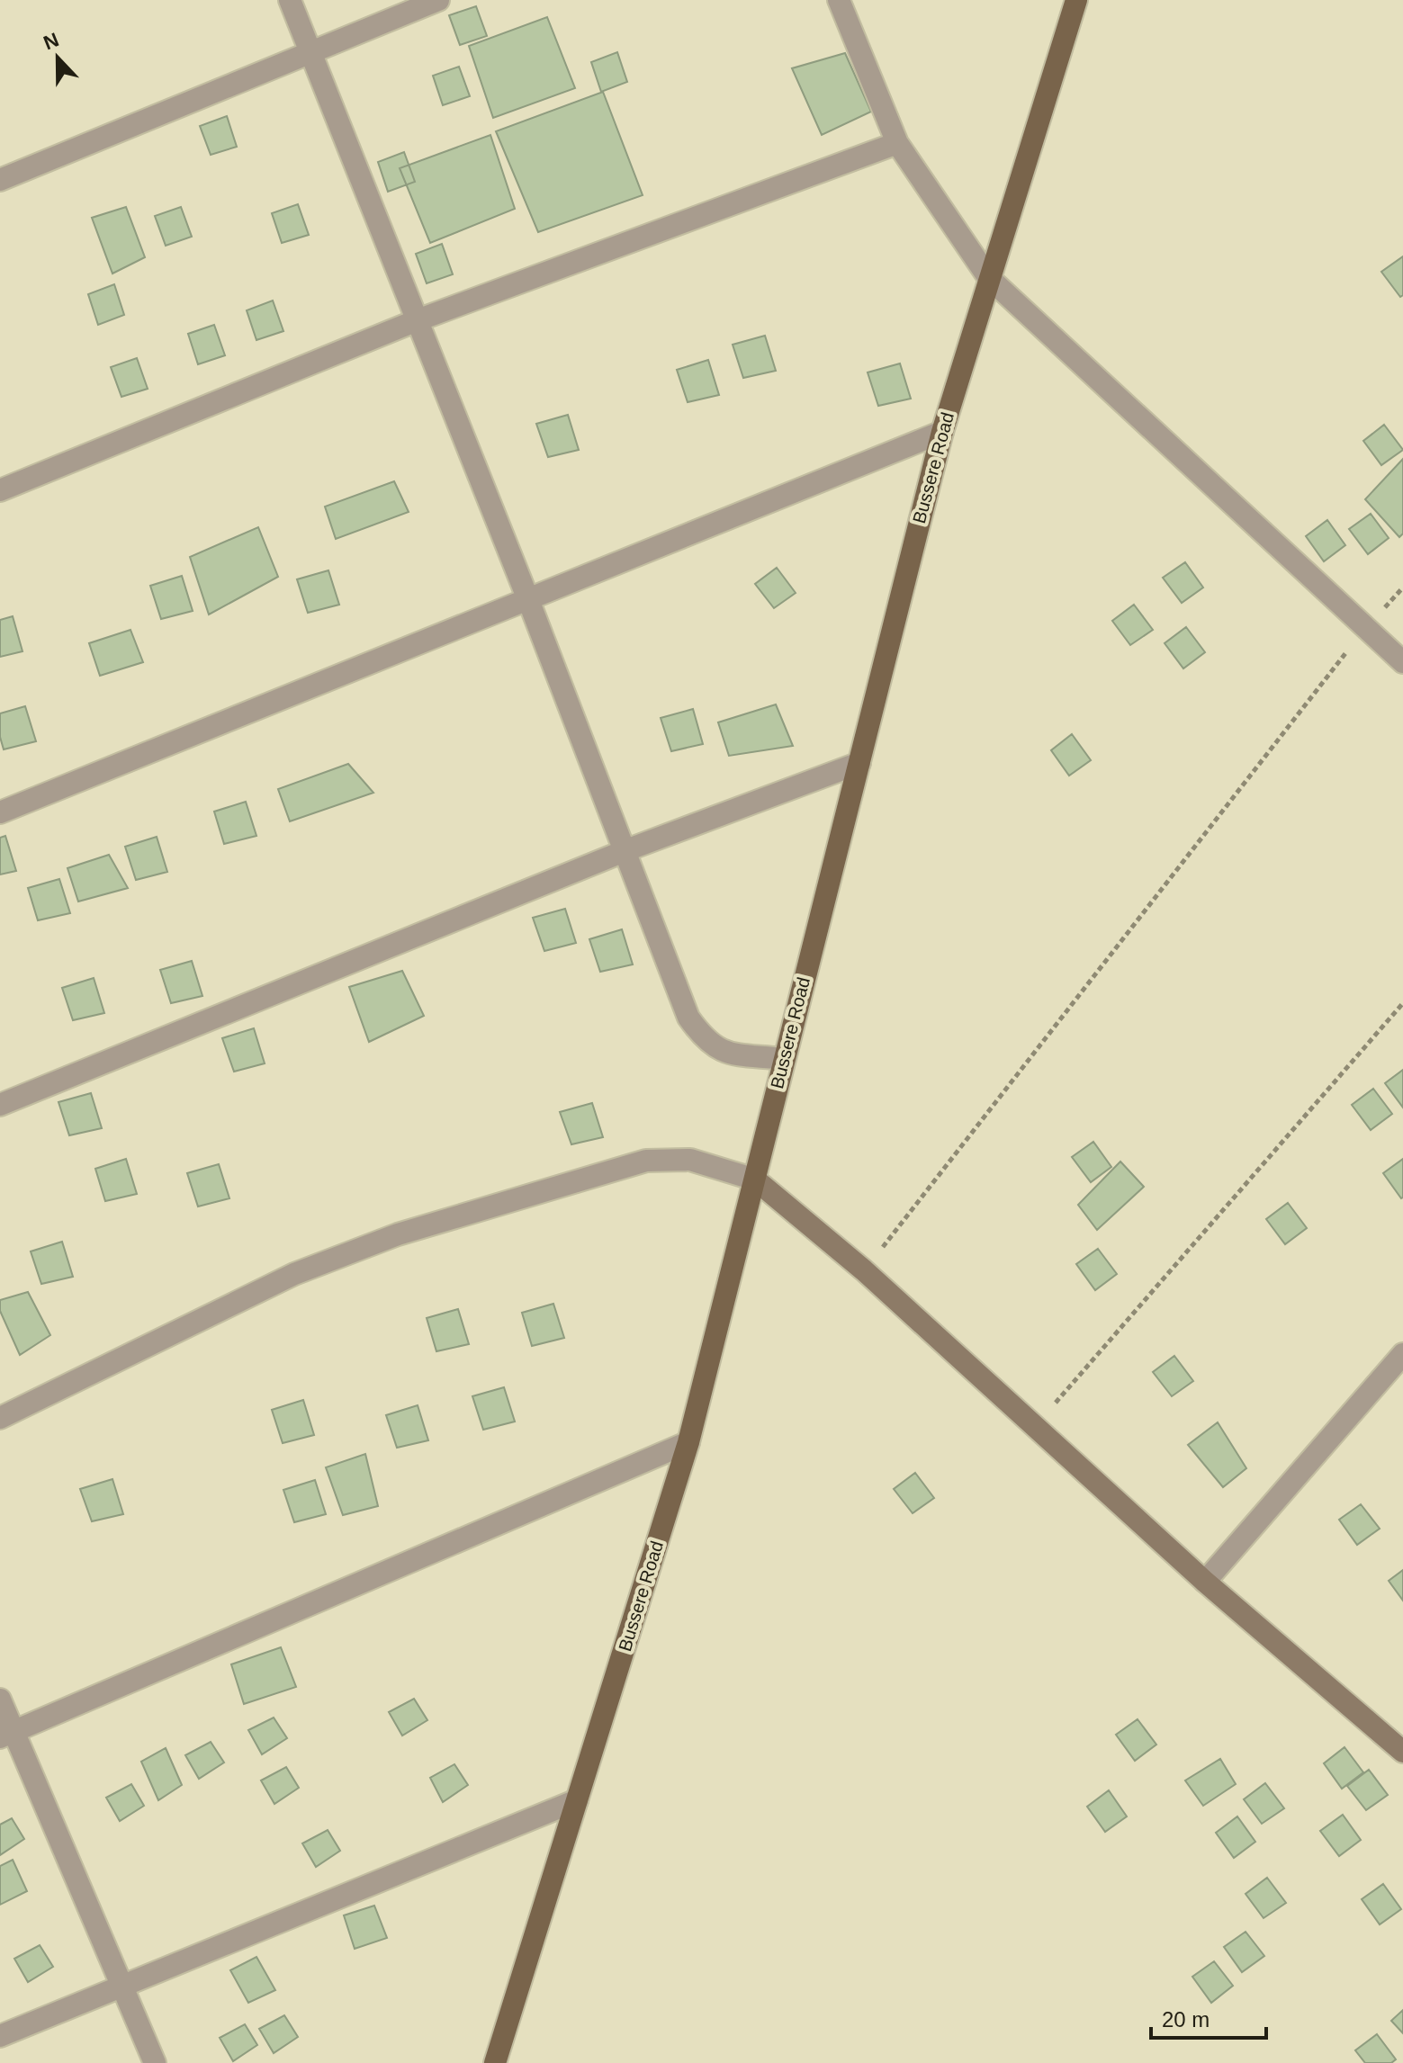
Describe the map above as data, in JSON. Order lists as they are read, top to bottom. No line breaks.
{"streets":{"main road":["Bussere Road"]},"scale_bar":"20 m","north":"top"}
